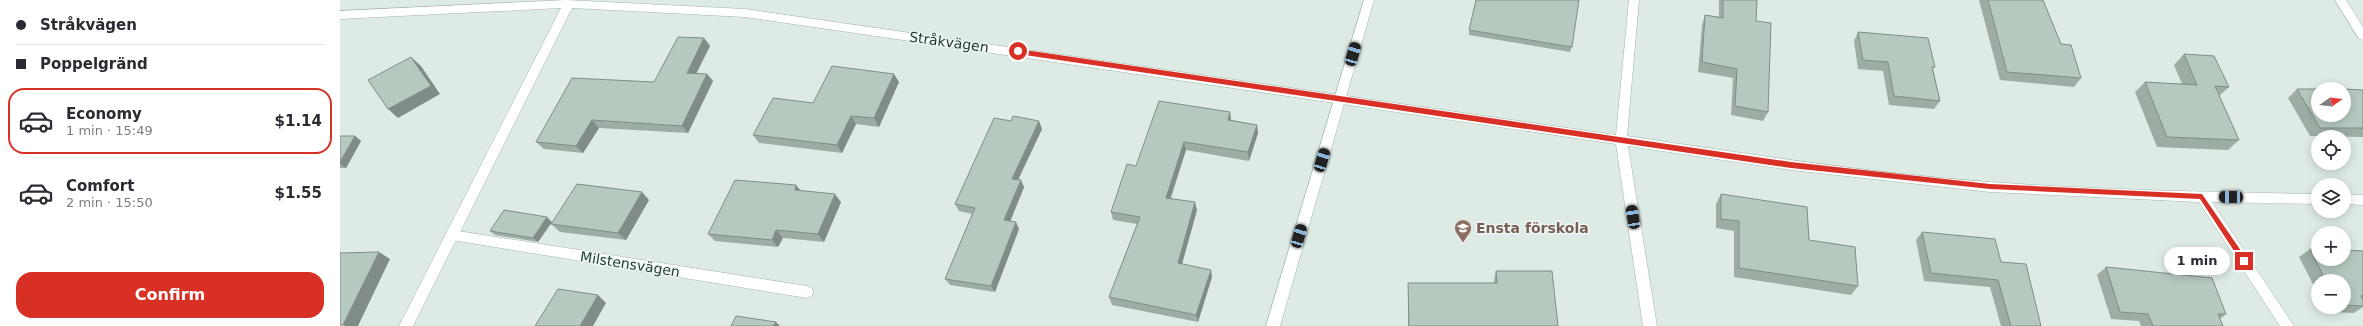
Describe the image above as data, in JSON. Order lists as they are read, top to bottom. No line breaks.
{"streets":{"street":["Stråkvägen","Milstensvägen"]},"places":{"school or university":["Ensta förskola"]},"north":"right","page":{"banner":["Stråkvägen","Poppelgränd"],"map_buttons":["+","−"],"list":[{"name":"Economy","note":"1 min · 15:49","value":"$1.14"},{"name":"Comfort","note":"2 min · 15:50","value":"$1.55"}],"bubble":"1 min","buttons":"Confirm"}}
